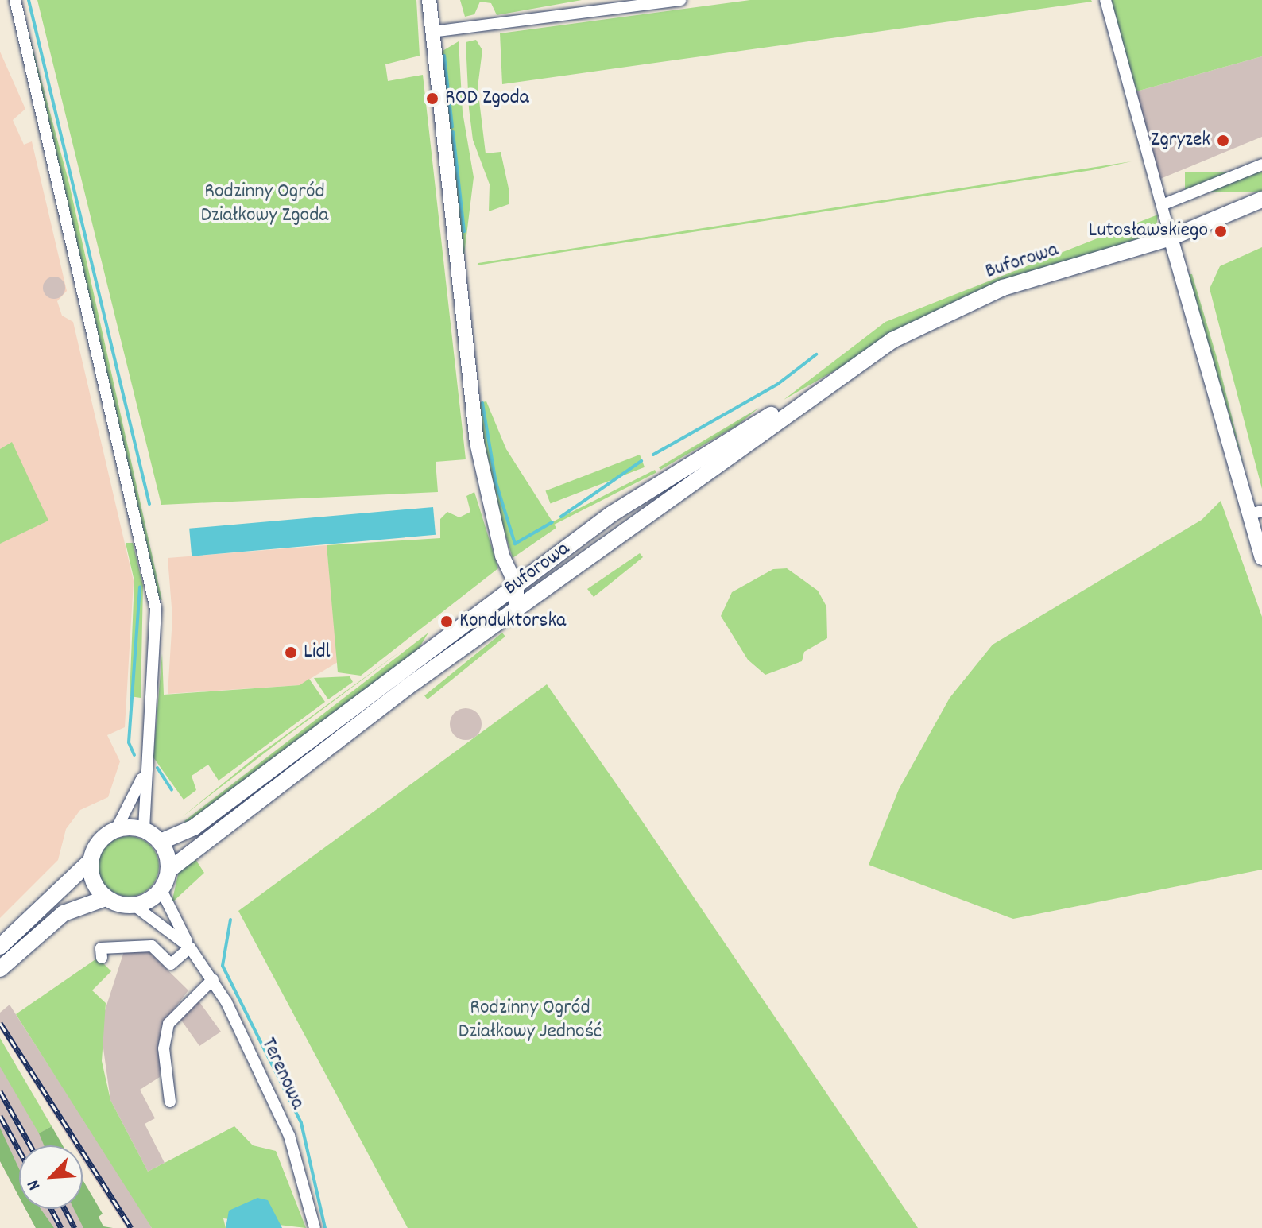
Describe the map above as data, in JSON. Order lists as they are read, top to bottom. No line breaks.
{"streets":{"main road":["Buforowa"],"street":["Terenowa"]},"crossings":[["Buforowa","Terenowa"]],"parks":["Rodzinny Ogród Działkowy Zgoda","Rodzinny Ogród Działkowy Jedność"],"places":["ROD Zgoda","Zgryzek","Lutosławskiego","Konduktorska","Lidl"],"north":"bottom left"}
